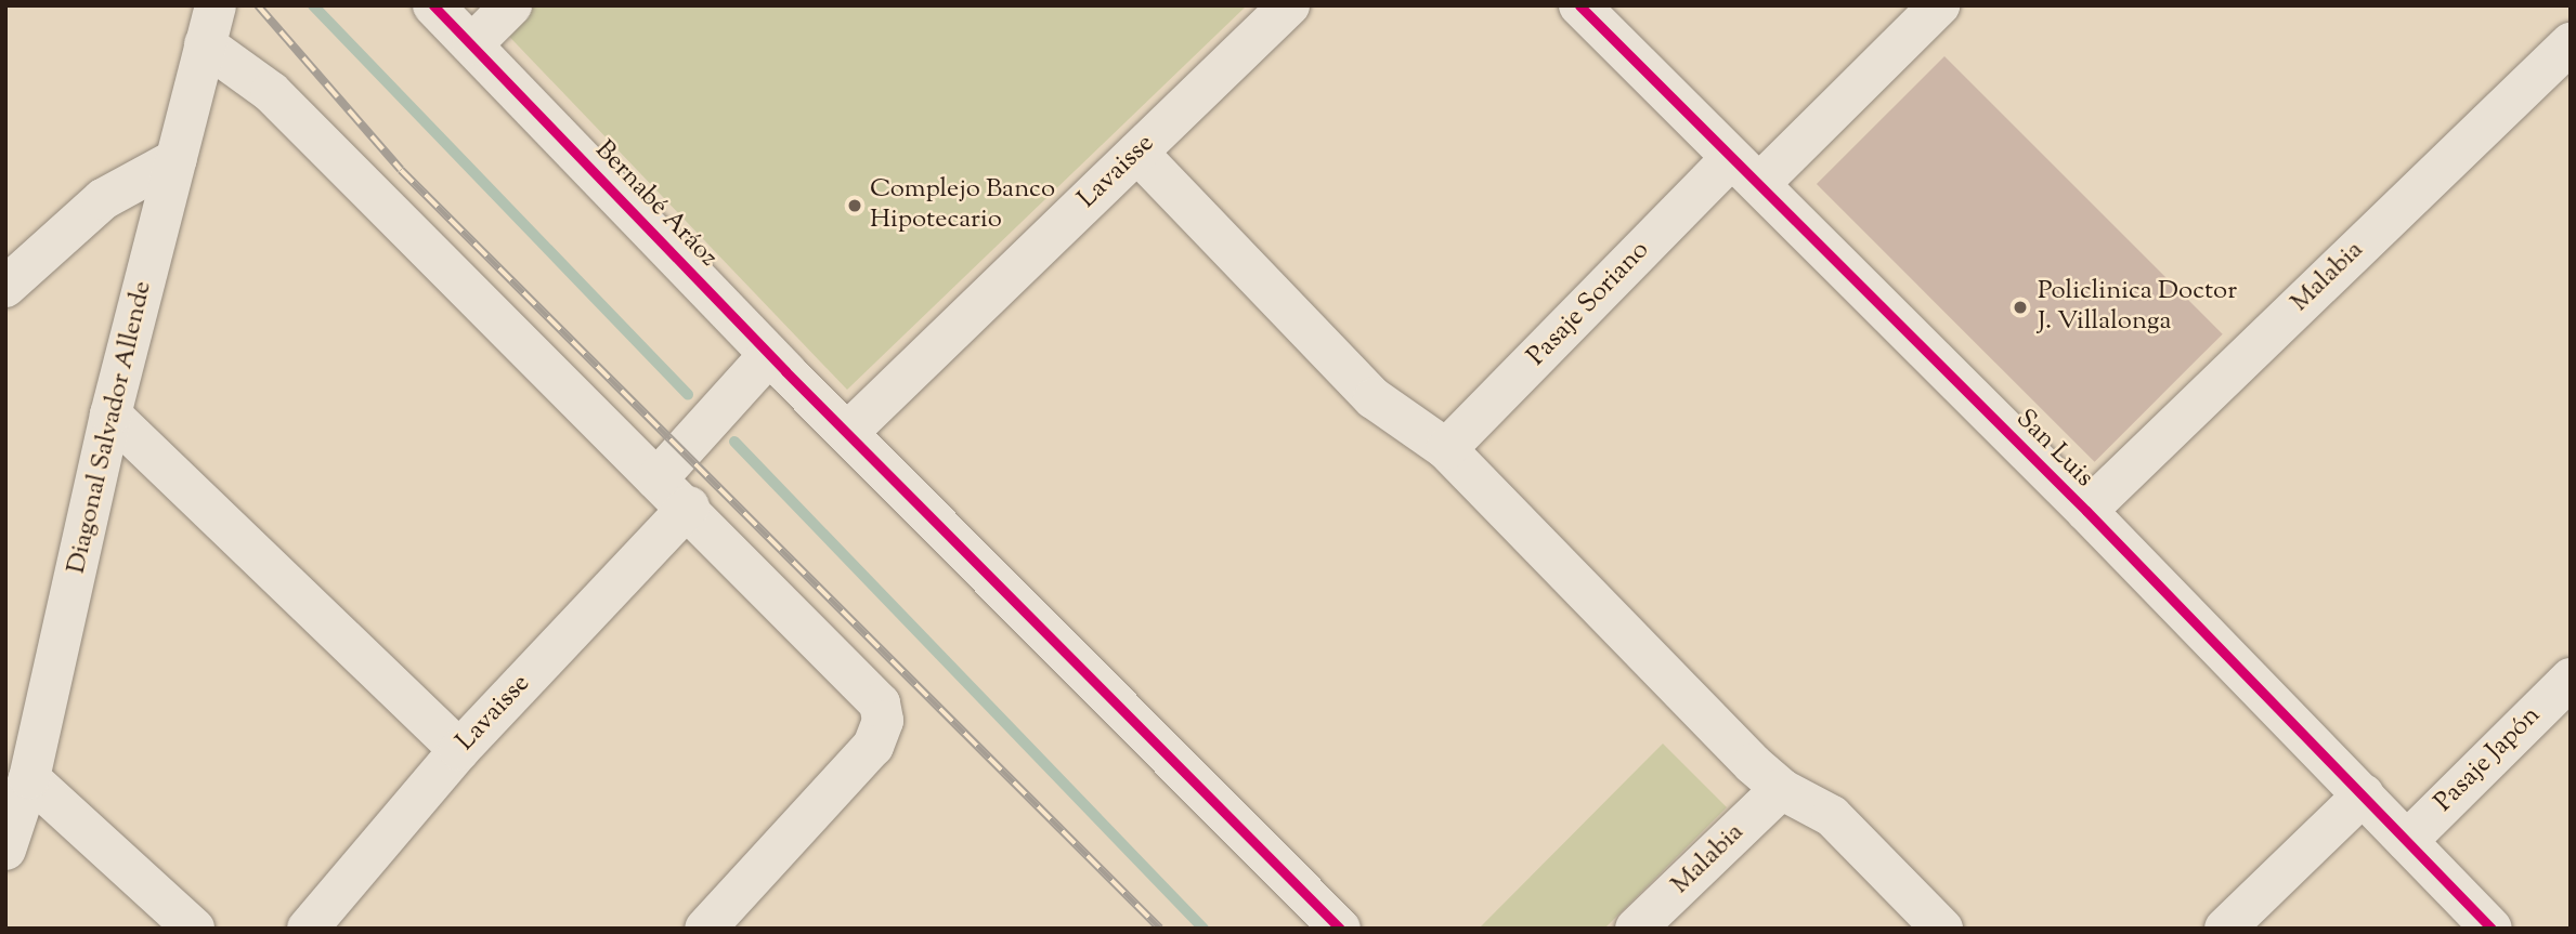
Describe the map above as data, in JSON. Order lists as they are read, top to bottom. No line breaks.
{"streets":{"street":["Lavaisse","Bernabé Aráoz","Malabia","Pasaje Soriano","Diagonal Salvador Allende","San Luis","Pasaje Japón"]},"crossings":[["Lavaisse","Bernabé Aráoz"],["Malabia","San Luis"],["Pasaje Soriano","San Luis"],["San Luis","Pasaje Japón"]],"places":["Complejo Banco Hipotecario","Policlinica Doctor J. Villalonga"]}
